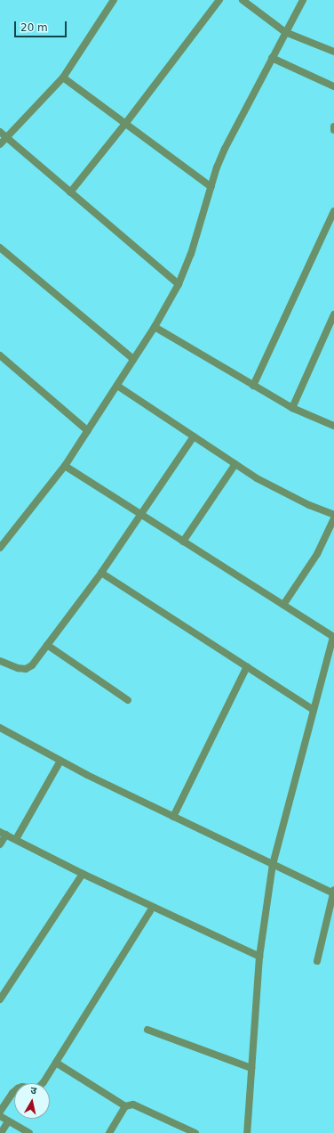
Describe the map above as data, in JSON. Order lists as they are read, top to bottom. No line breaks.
{"scale_bar":"20 m","north":"top"}
